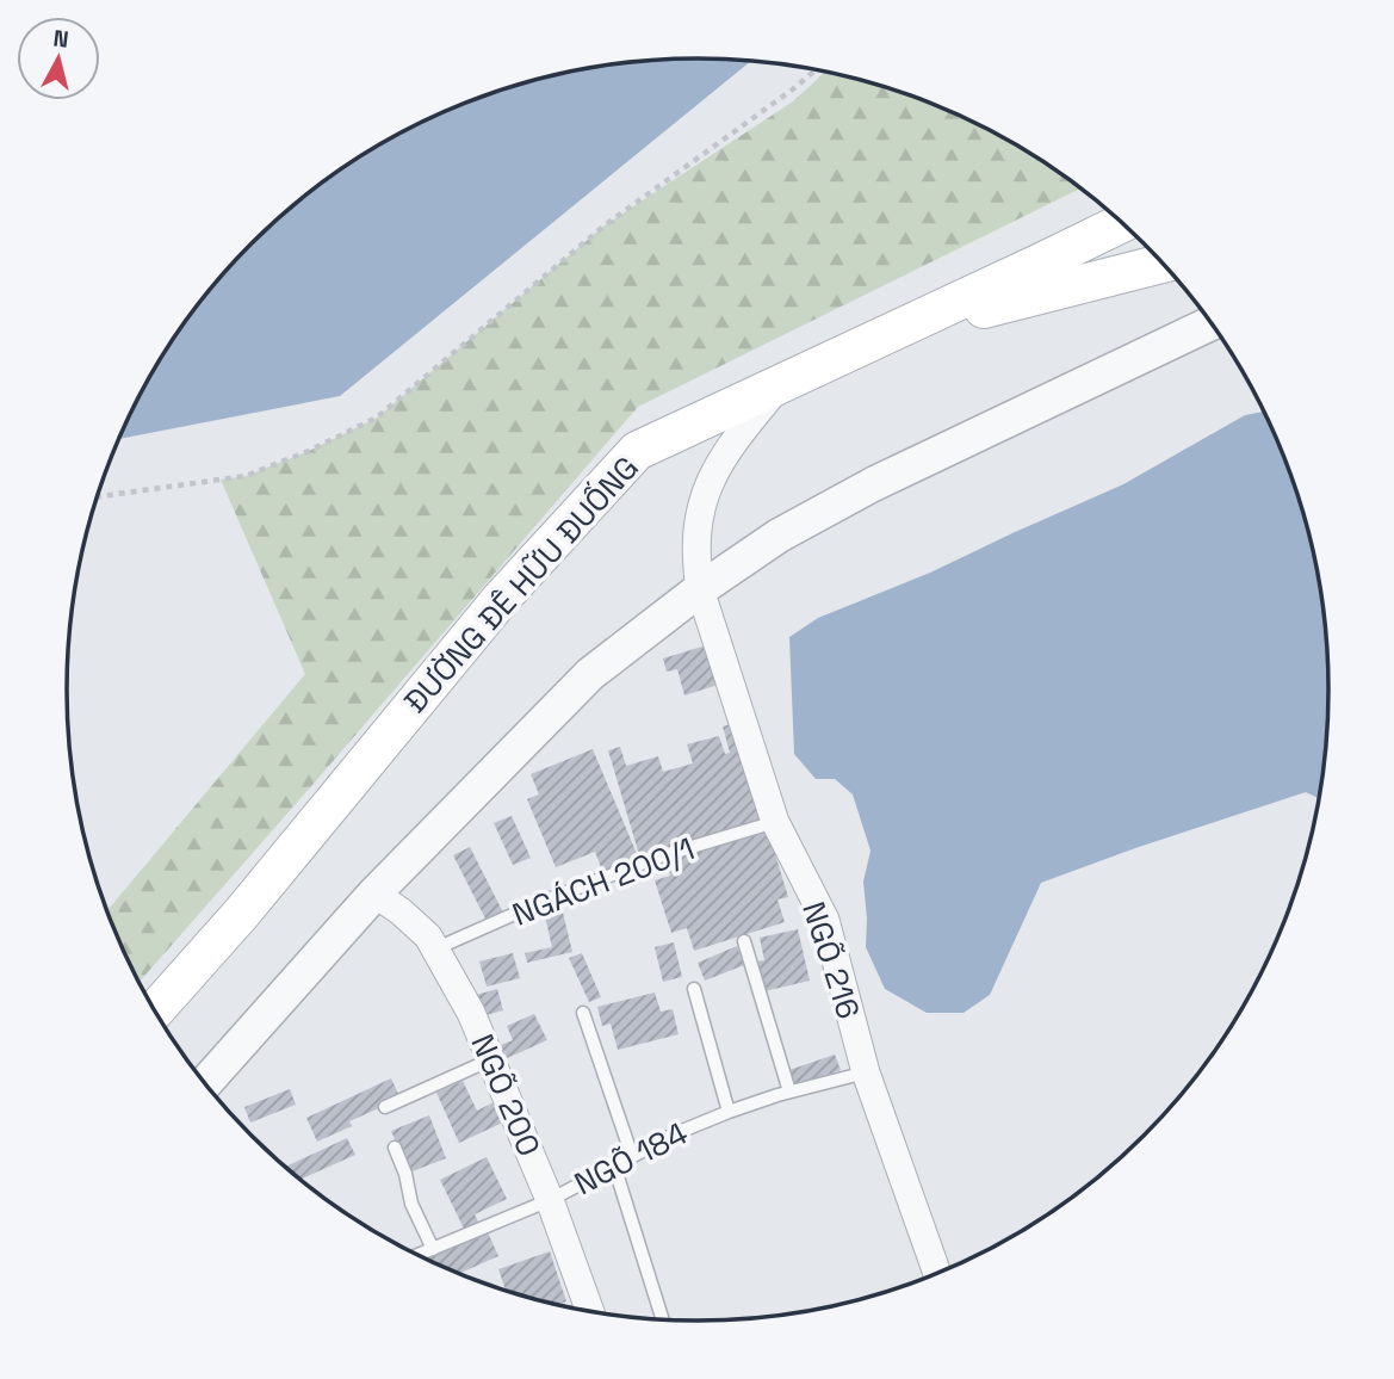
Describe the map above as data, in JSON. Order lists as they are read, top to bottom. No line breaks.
{"streets":{"main road":["ĐƯỜNG ĐÊ HỮU ĐUỐNG"],"street":["NGÕ 216","NGÕ 200"],"lane":["NGÁCH 200/1","NGÕ 184"]},"crossings":[["ĐƯỜNG ĐÊ HỮU ĐUỐNG","NGÕ 216"],["NGÁCH 200/1","NGÕ 216"],["NGÁCH 200/1","NGÕ 200"],["NGÕ 216","NGÕ 184"],["NGÕ 200","NGÕ 184"]],"north":"top"}
